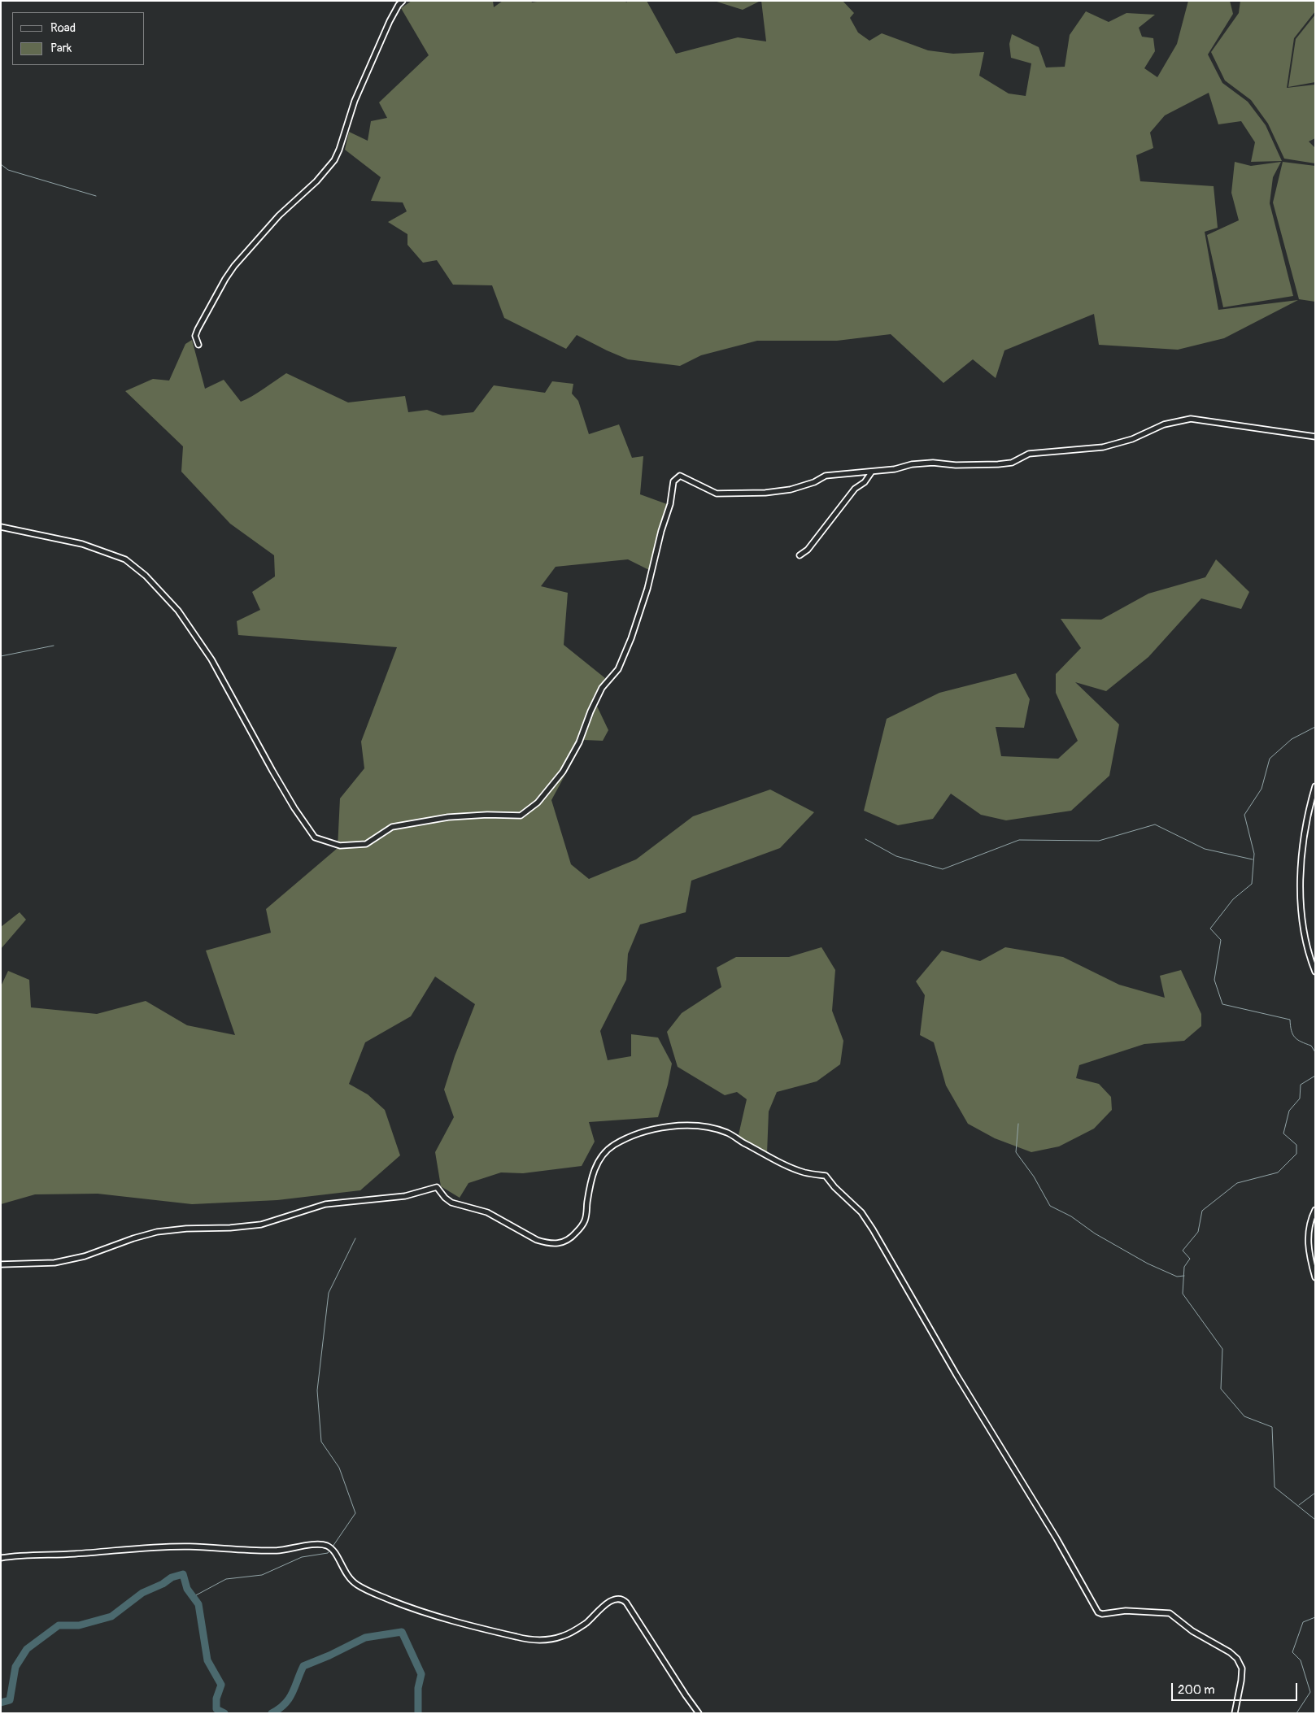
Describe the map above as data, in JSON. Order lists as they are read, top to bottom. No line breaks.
{"legend":["Road","Park"],"scale_bar":"200 m"}
